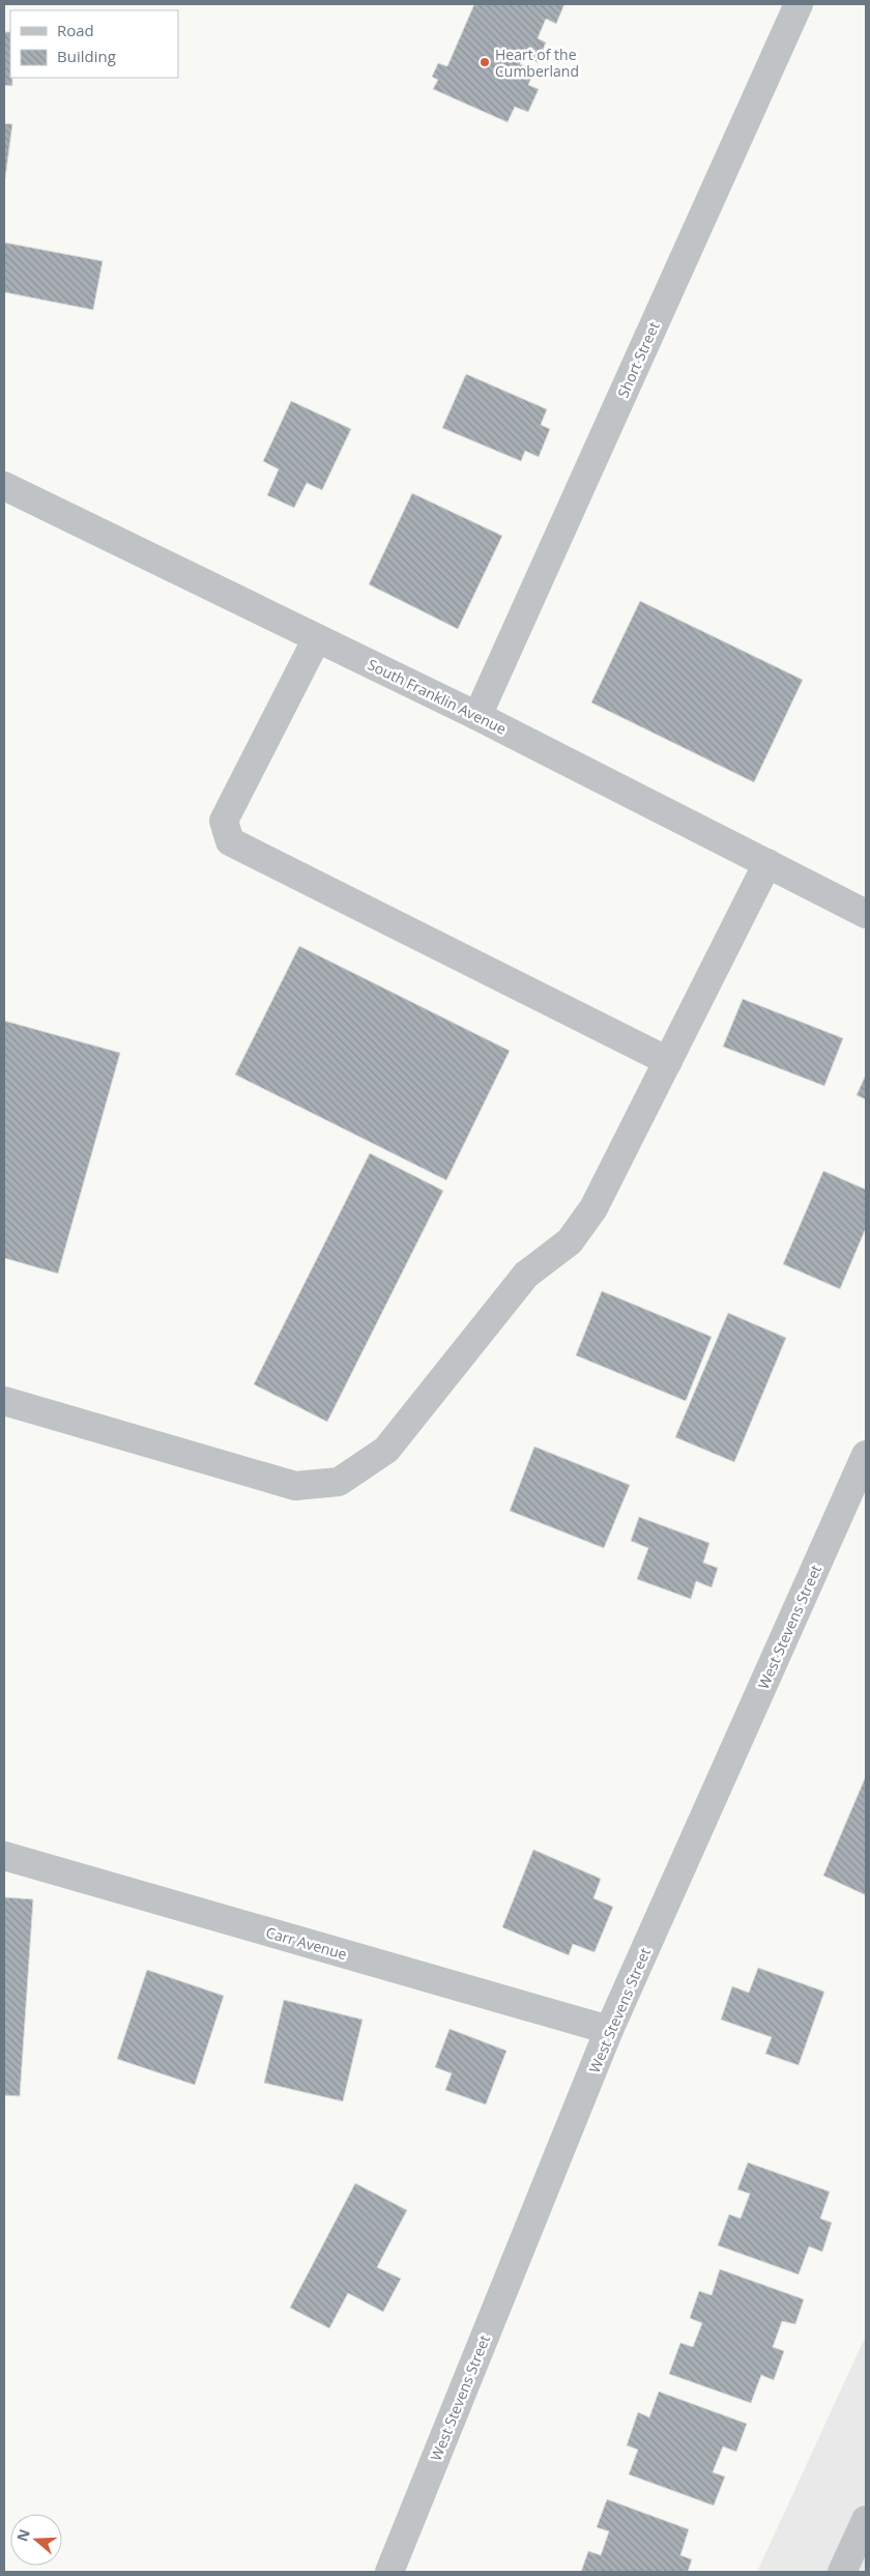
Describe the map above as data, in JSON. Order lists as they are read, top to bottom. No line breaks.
{"streets":{"street":["Short Street","South Franklin Avenue","West Stevens Street","Carr Avenue"]},"crossings":[["Short Street","South Franklin Avenue"],["West Stevens Street","Carr Avenue"]],"places":["Heart of the Cumberland"],"legend":["Road","Building"],"north":"left"}
